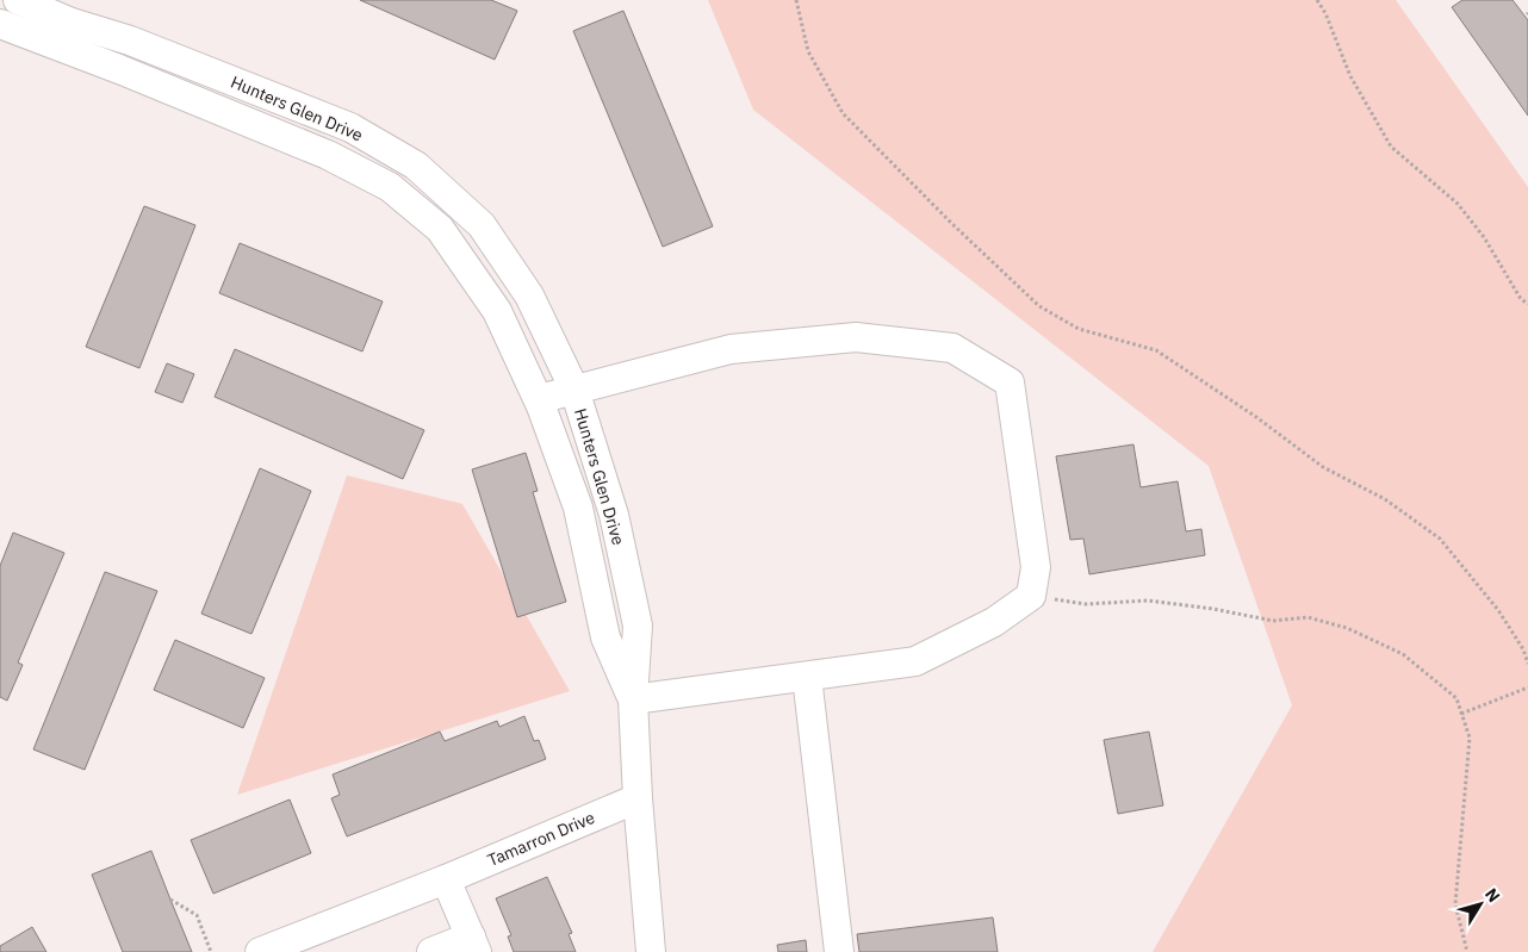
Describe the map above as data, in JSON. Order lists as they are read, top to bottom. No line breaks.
{"streets":{"street":["Hunters Glen Drive","Tamarron Drive"]},"crossings":[["Hunters Glen Drive","Tamarron Drive"]],"north":"top right"}
